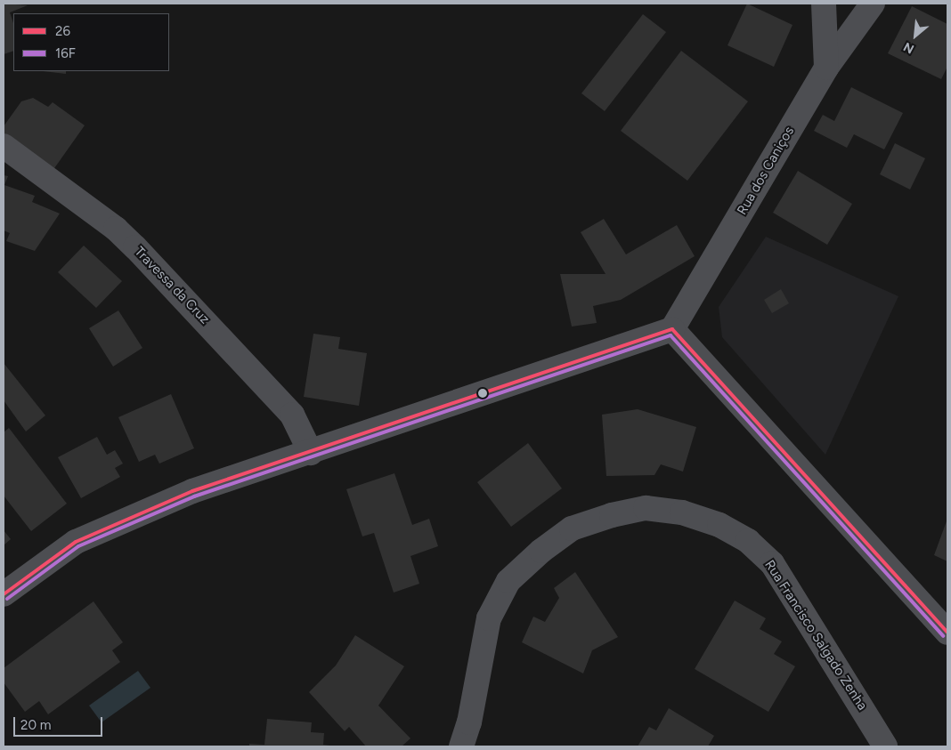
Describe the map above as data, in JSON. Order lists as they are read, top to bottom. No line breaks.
{"streets":{"street":["Rua dos Caniços","Travessa da Cruz","Rua Francisco Salgado Zenha"]},"lines":["transit line 26","transit line 16F"],"legend":["26","16F"],"scale_bar":"20 m","north":"bottom left"}
